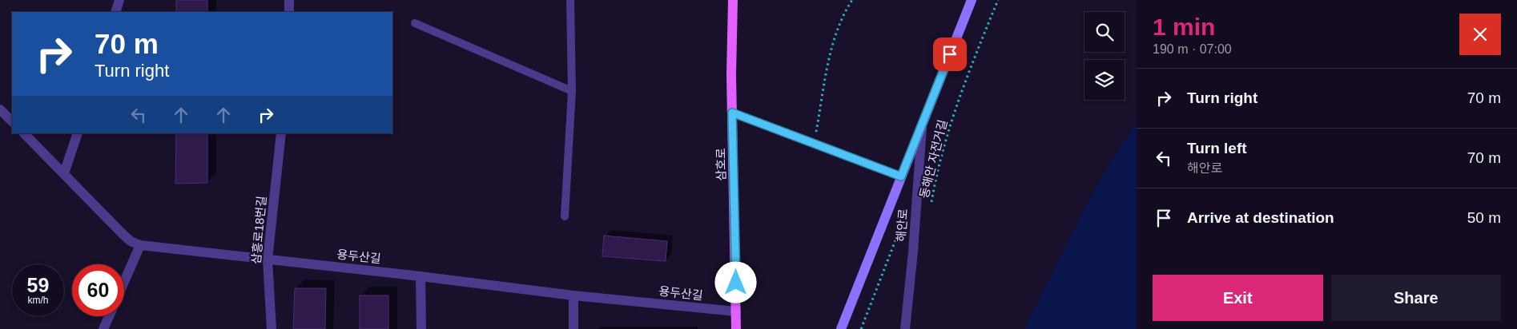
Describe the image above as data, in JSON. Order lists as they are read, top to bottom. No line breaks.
{"streets":{"main road":["삼호로"],"street":["해안로","삼흥로18번길","용두산길"],"path":["동해안 자전거길"]},"crossings":[["삼호로","용두산길"],["삼흥로18번길","용두산길"]],"page":{"heading":["1 min","190 m · 07:00"],"turn":["70 m","Turn right"],"list":[{"name":"Turn right","value":"70 m"},{"name":"Turn left","note":"해안로","value":"70 m"},{"name":"Arrive at destination","value":"50 m"}],"speed":"59 km/h","limit":"60","buttons":["Exit","Share"]}}
